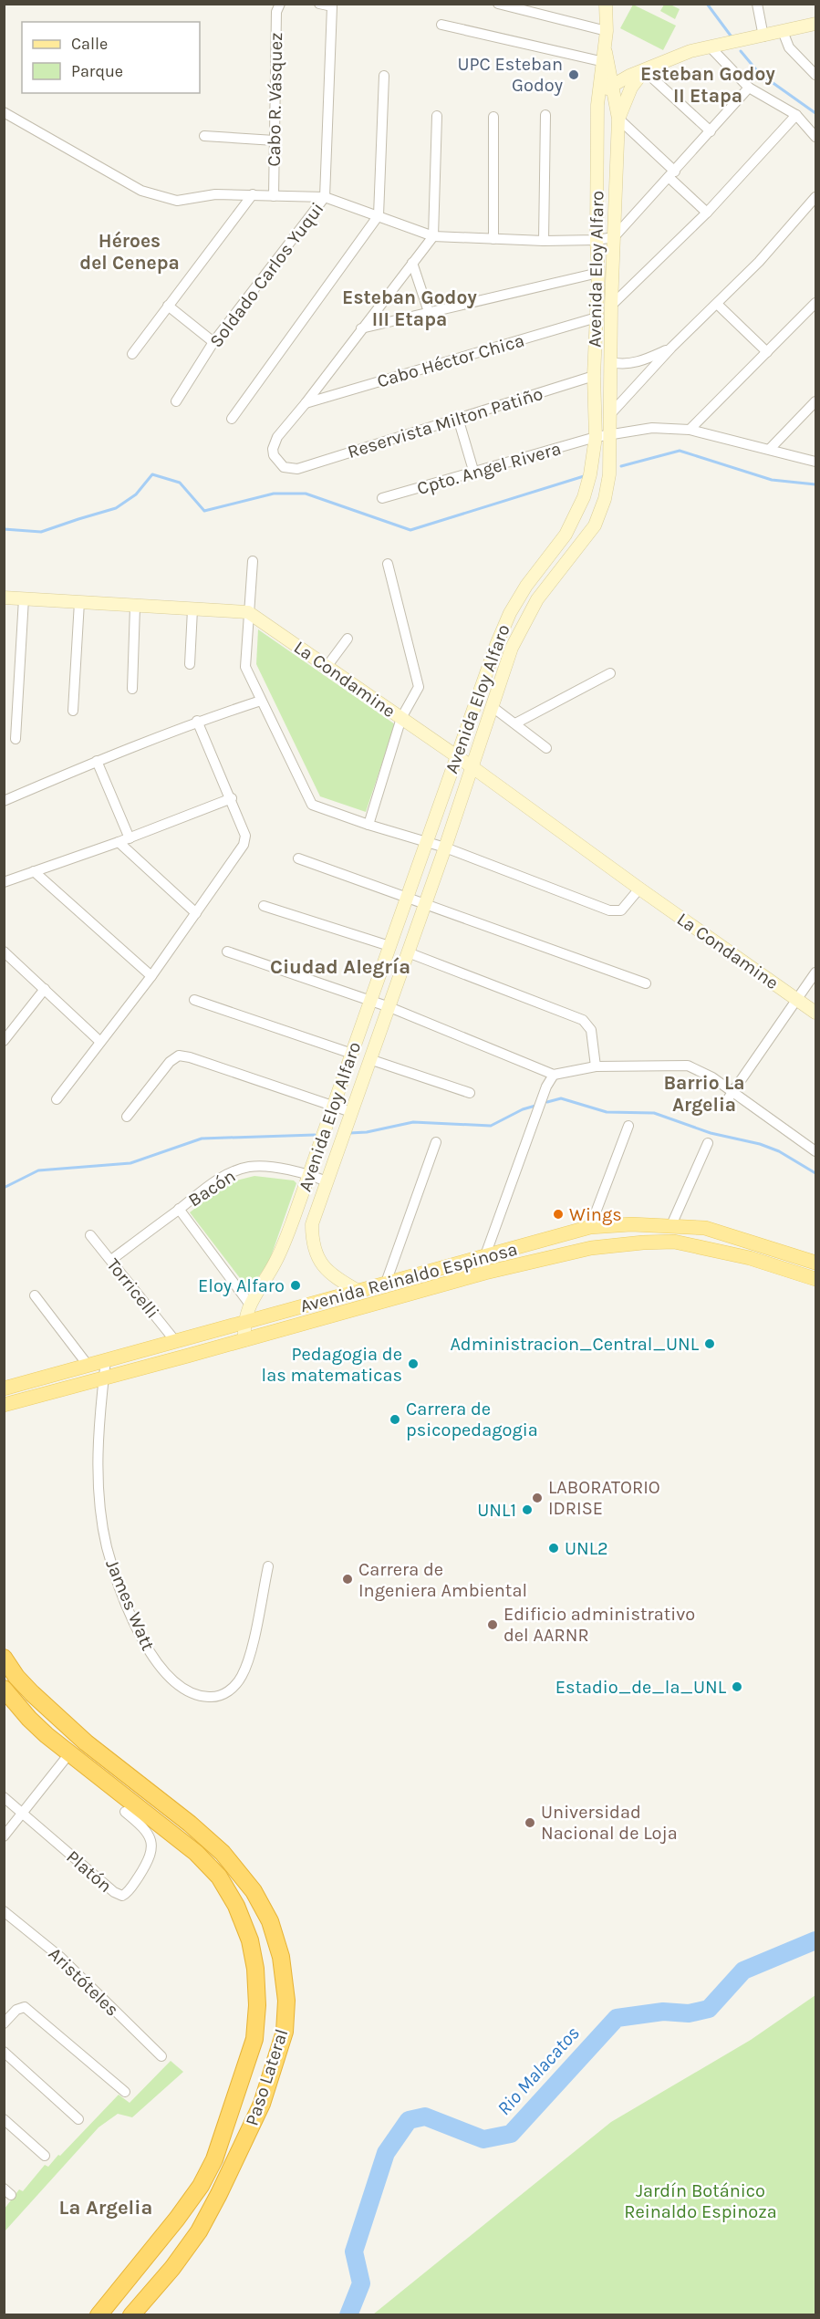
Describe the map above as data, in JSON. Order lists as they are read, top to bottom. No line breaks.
{"streets":{"highway":["Paso Lateral"],"main road":["Avenida Reinaldo Espinosa"],"street":["Cabo R. Vásquez","Avenida Eloy Alfaro","Soldado Carlos Yuqui","Cabo Héctor Chica","Reservista Milton Patiño","Cpto. Angel Rivera","La Condamine","Bacón","Torricelli","James Watt","Platón","Aristóteles"]},"crossings":[["Avenida Eloy Alfaro","Cabo Héctor Chica"],["Avenida Eloy Alfaro","Reservista Milton Patiño"],["Avenida Eloy Alfaro","Cpto. Angel Rivera"],["Avenida Eloy Alfaro","La Condamine"],["Avenida Eloy Alfaro","Bacón"],["Avenida Eloy Alfaro","Avenida Reinaldo Espinosa"],["Cabo Héctor Chica","Reservista Milton Patiño"],["Bacón","Torricelli"],["Avenida Reinaldo Espinosa","Torricelli"],["Avenida Reinaldo Espinosa","James Watt"]],"districts":["Esteban Godoy II Etapa","Héroes del Cenepa","Esteban Godoy III Etapa","Ciudad Alegría","Barrio La Argelia","La Argelia"],"water":["Rio Malacatos"],"parks":["Jardín Botánico Reinaldo Espinoza"],"places":["UPC Esteban Godoy","Wings","Eloy Alfaro","Administracion_Central_UNL","Pedagogia de las matematicas","Carrera de psicopedagogia","LABORATORIO IDRISE","UNL1","UNL2","Carrera de Ingeniera Ambiental","Edificio administrativo del AARNR","Estadio_de_la_UNL","Universidad Nacional de Loja"],"legend":["Calle","Parque"]}
